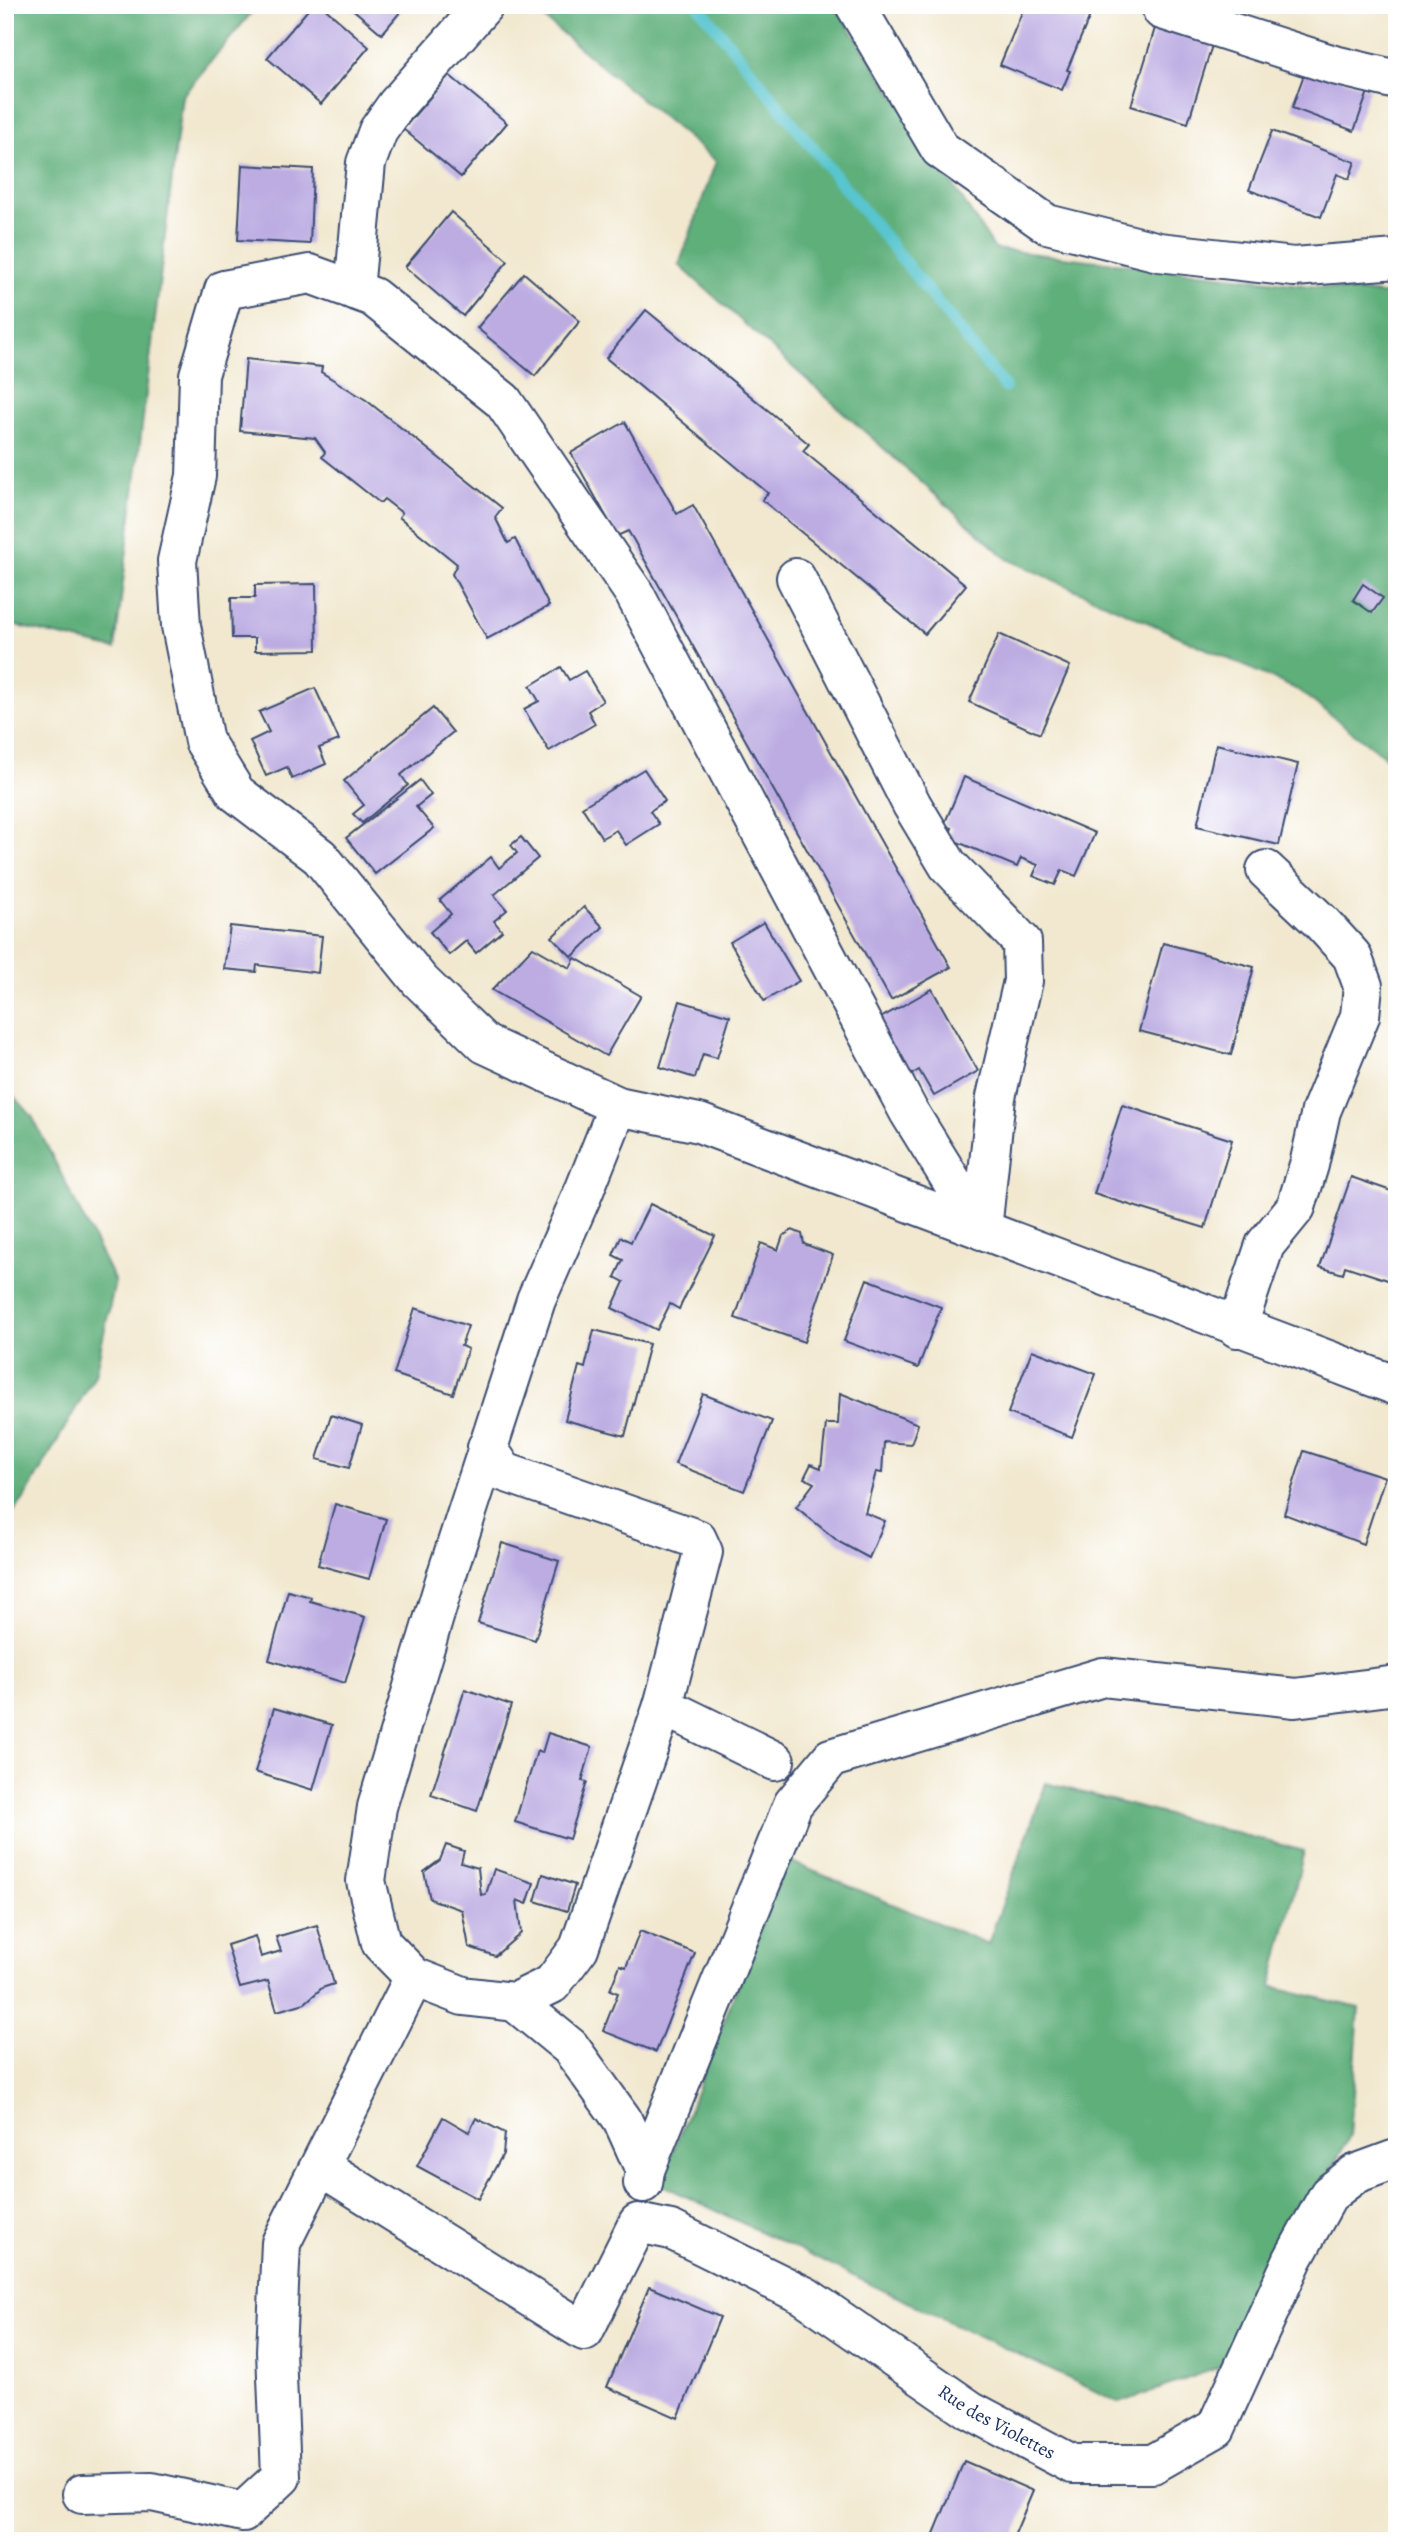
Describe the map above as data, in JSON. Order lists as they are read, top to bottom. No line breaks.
{"streets":{"street":["Rue des Violettes"]}}
